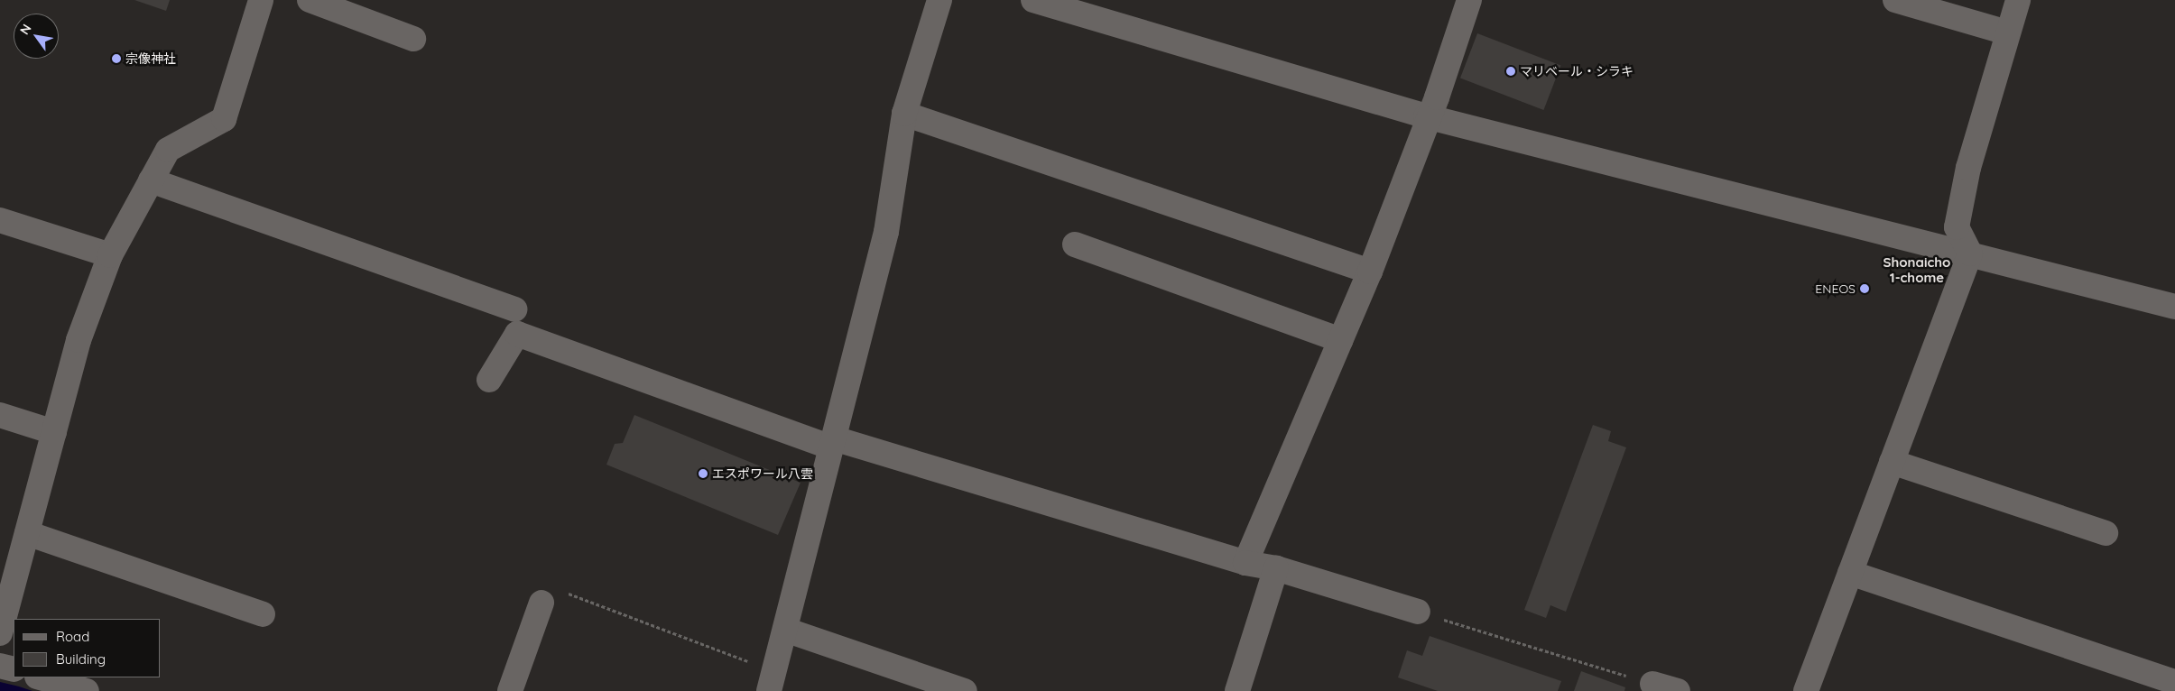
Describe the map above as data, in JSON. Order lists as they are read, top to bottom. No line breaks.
{"districts":["Shonaicho 1-chome"],"places":["宗像神社","マリベール・シラキ","ENEOS","エスポワール八雲"],"legend":["Road","Building"],"north":"top left"}
